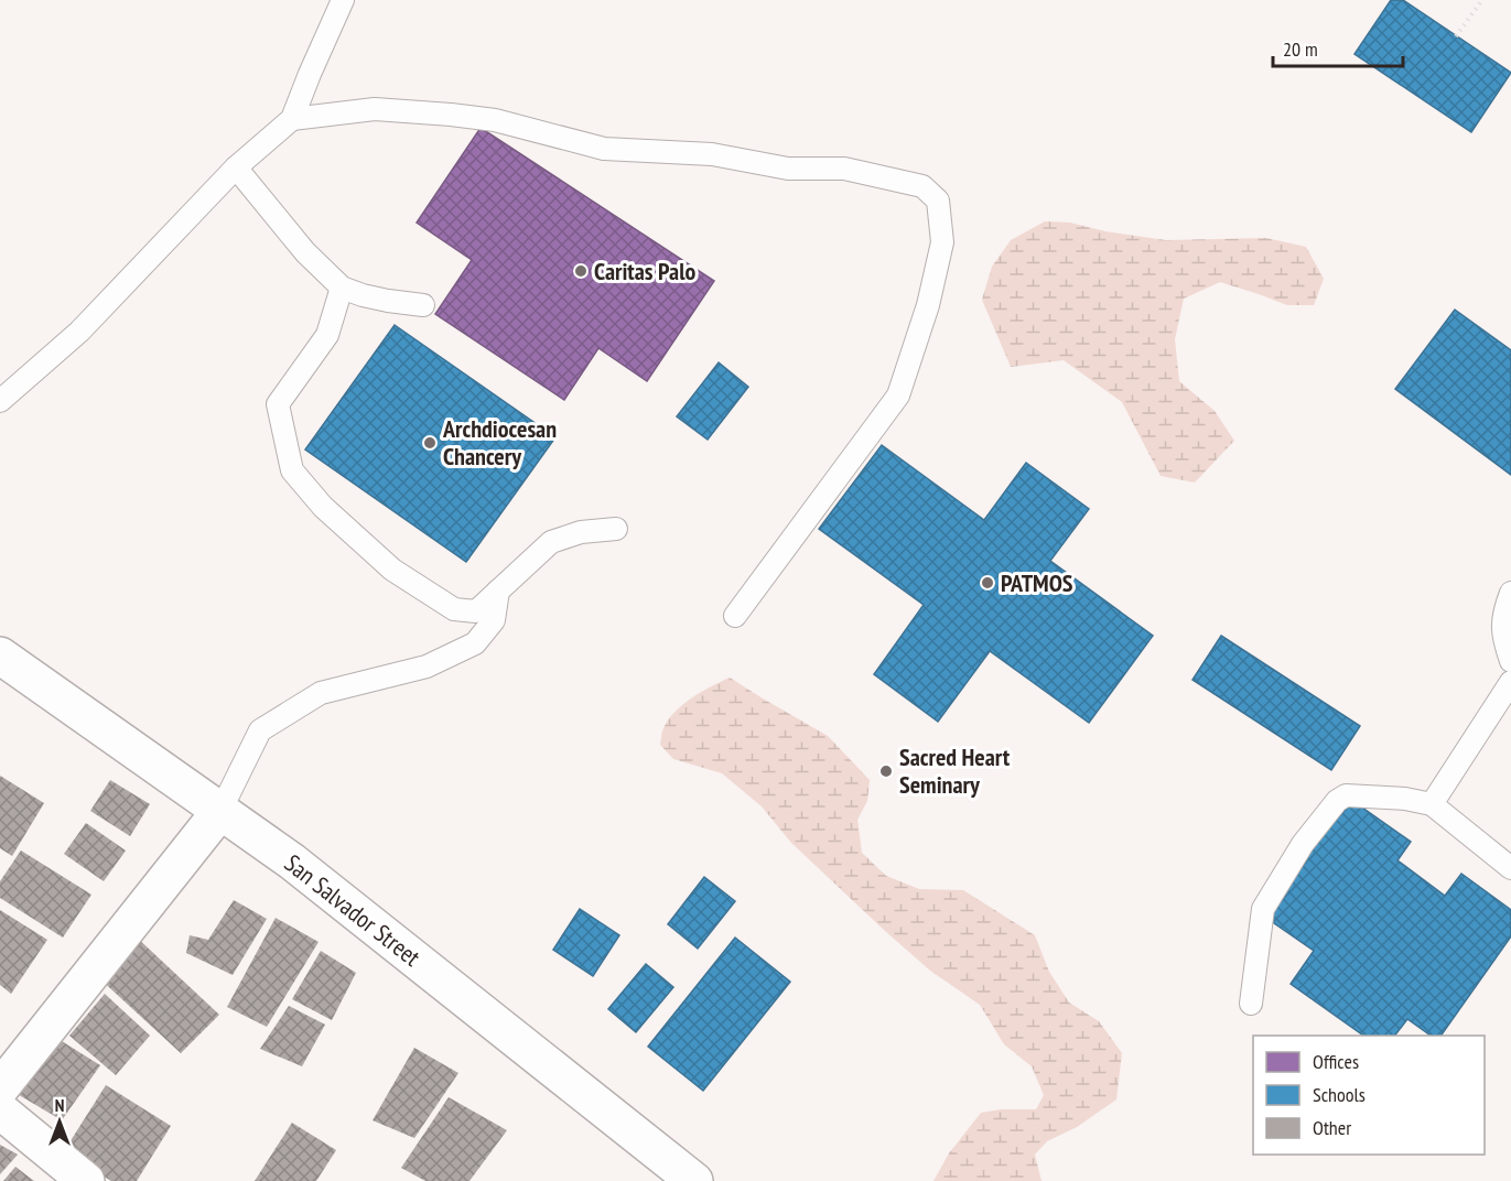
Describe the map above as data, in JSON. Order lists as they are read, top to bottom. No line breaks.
{"streets":{"main road":["San Salvador Street"]},"places":["Caritas Palo","Archdiocesan Chancery","PATMOS","Sacred Heart Seminary"],"legend":["Offices","Schools","Other"],"scale_bar":"20 m","north":"top"}
